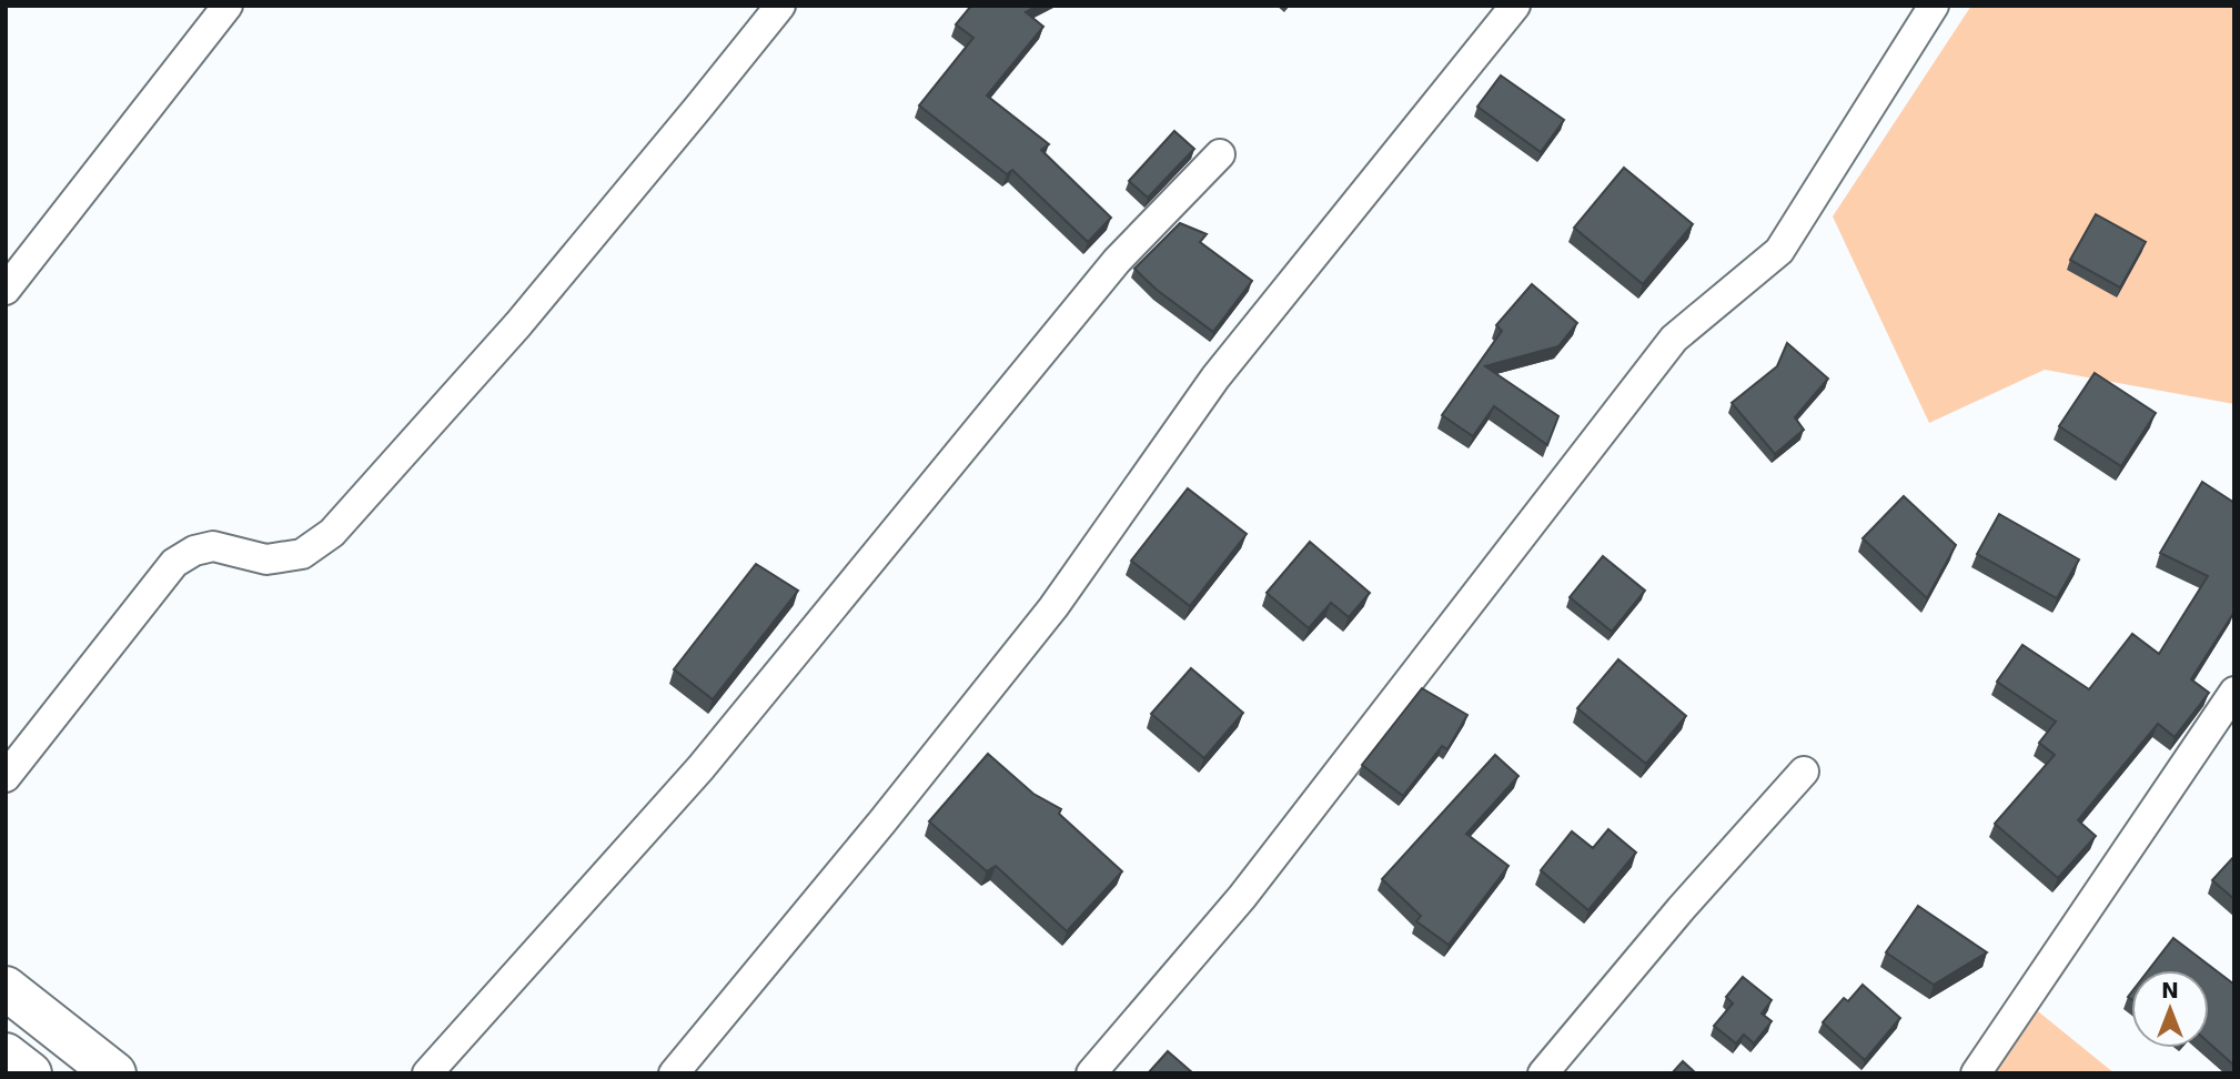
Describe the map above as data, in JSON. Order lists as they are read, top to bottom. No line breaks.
{"north":"top"}
